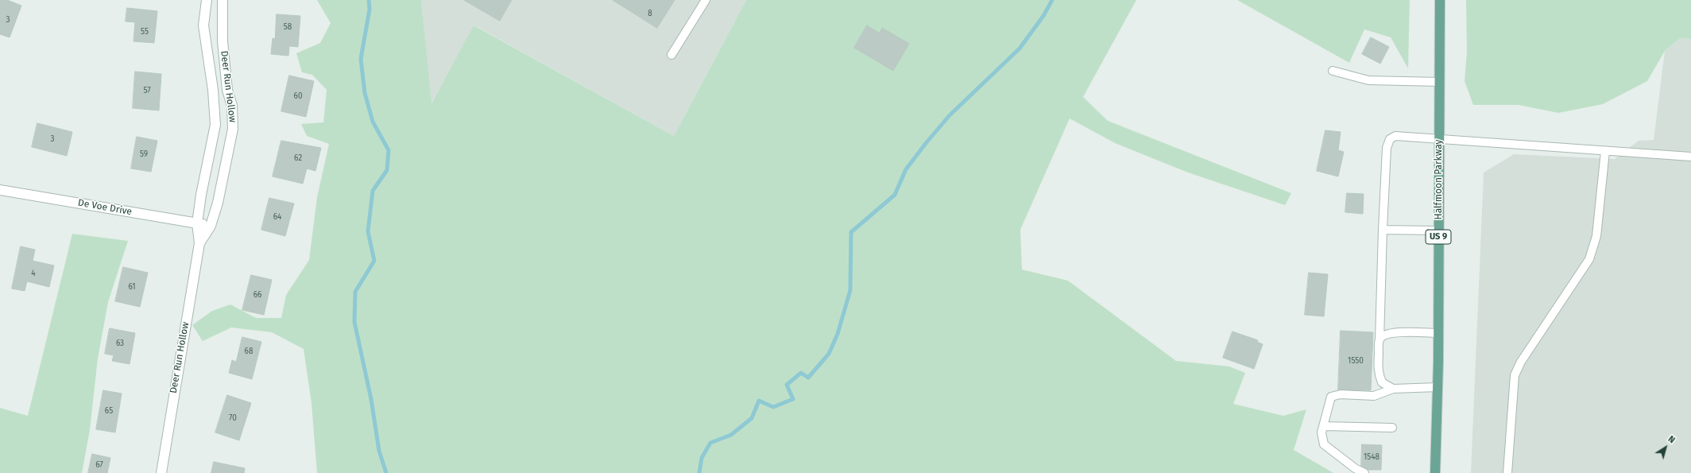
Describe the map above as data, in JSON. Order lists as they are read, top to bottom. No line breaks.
{"streets":{"main road":["Halfmoon Parkway","US 9"],"street":["Deer Run Hollow","De Voe Drive"]},"crossings":[["Deer Run Hollow","De Voe Drive"]],"house_numbers":["8","3","58","55","57","60","3","59","62","64","4","61","66","63","68","1550","65","70","1548","67"],"north":"top right"}
